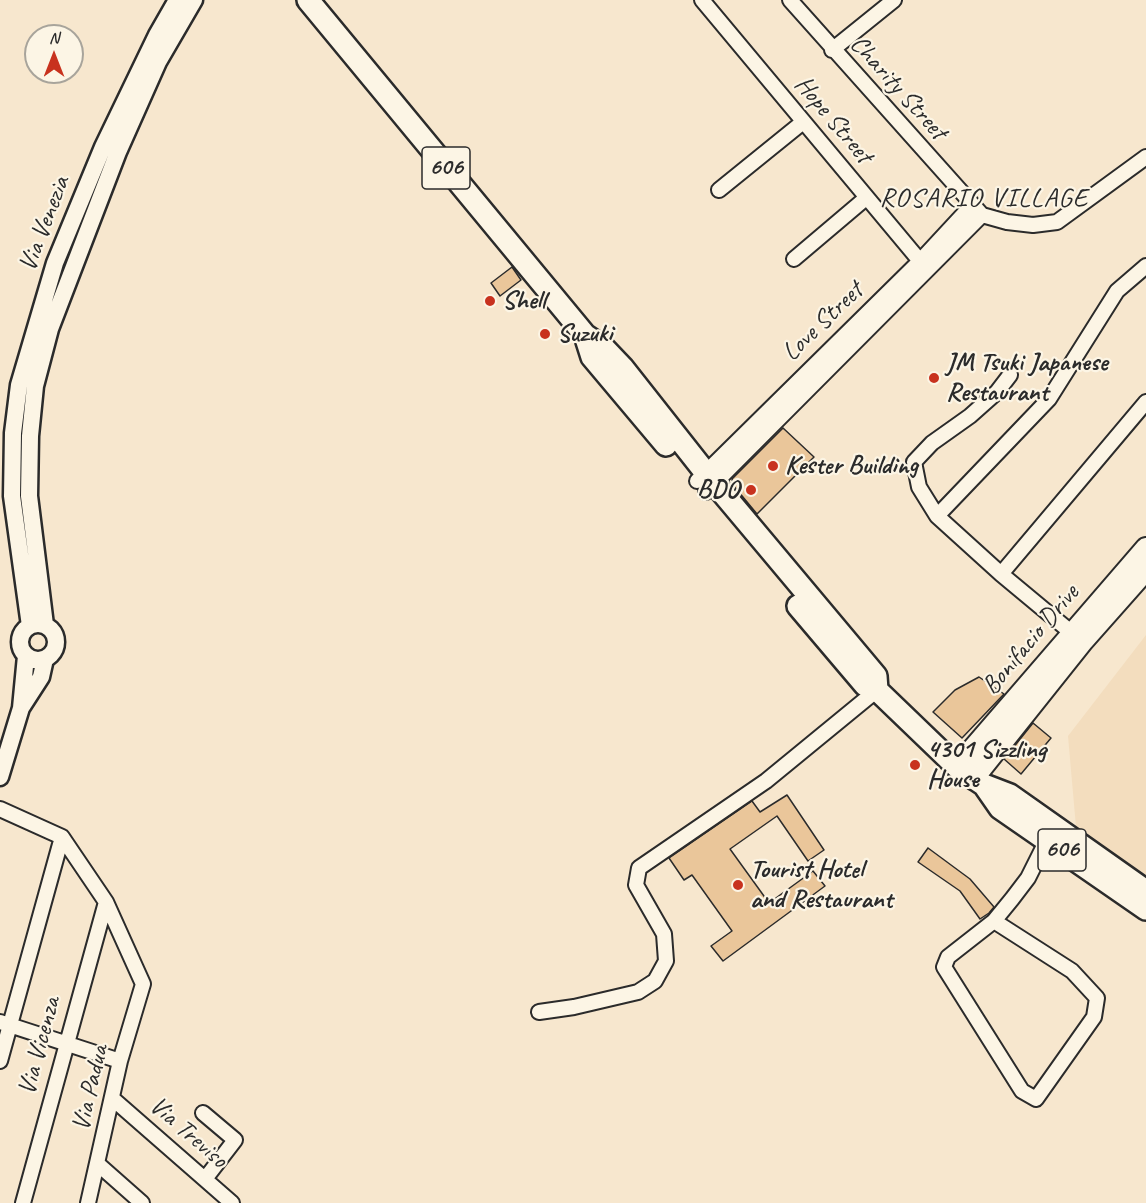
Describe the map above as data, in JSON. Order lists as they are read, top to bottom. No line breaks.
{"streets":{"main road":["606","Bonifacio Drive"],"street":["Charity Street","Hope Street","Via Venezia","Love Street","Via Vicenza","Via Padua","Via Treviso"]},"crossings":[["Charity Street","Love Street"],["Hope Street","Love Street"],["606","Love Street"],["606","Bonifacio Drive"],["Via Vicenza","Via Padua"],["Via Padua","Via Treviso"]],"districts":["ROSARIO VILLAGE"],"places":["Shell","Suzuki","JM Tsuki Japanese Restaurant","Kester Building","BDO","4301 Sizzling House","Tourist Hotel and Restaurant"],"north":"top"}
